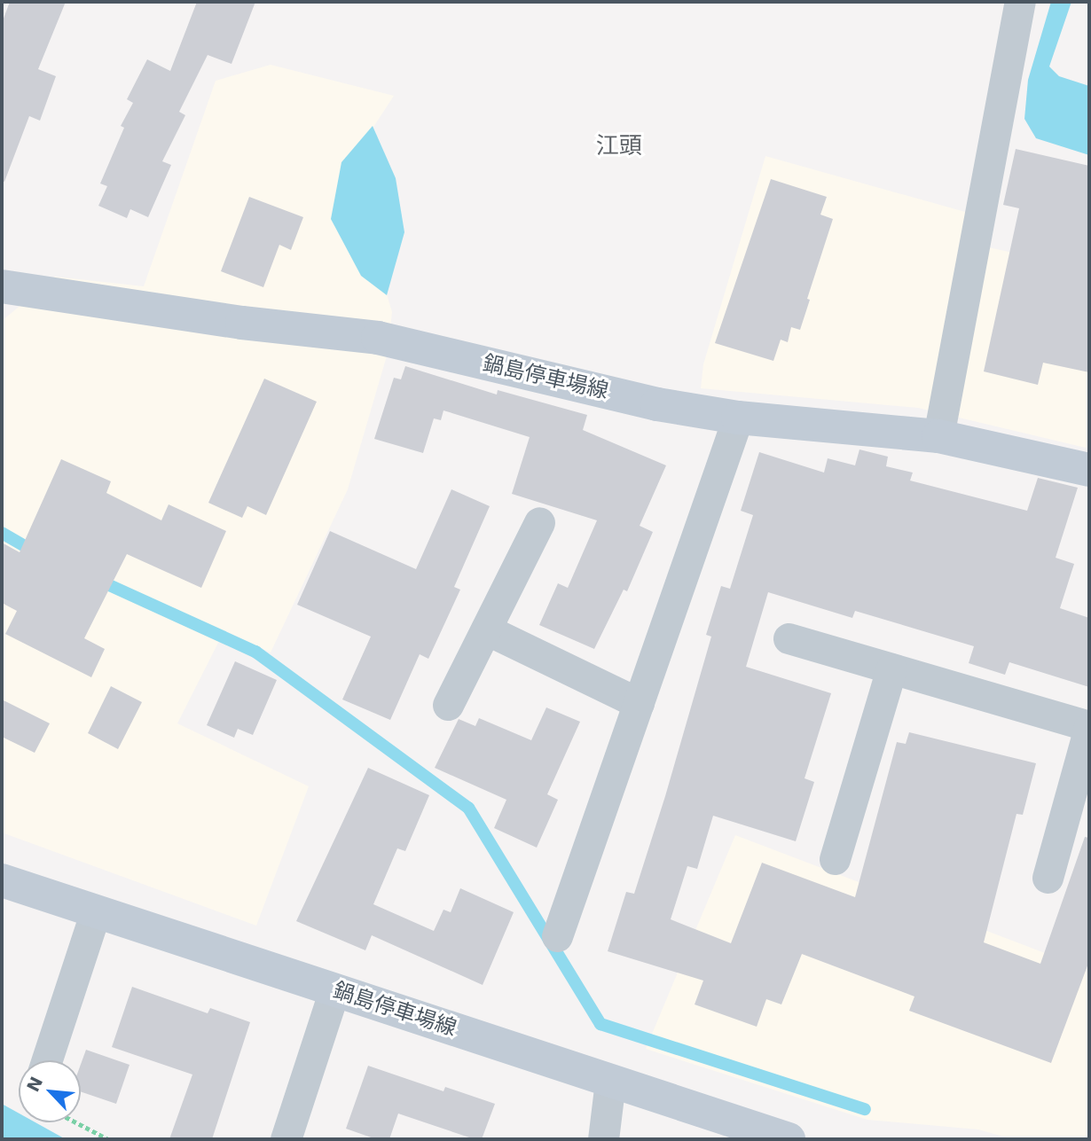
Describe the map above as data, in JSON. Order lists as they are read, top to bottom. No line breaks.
{"streets":{"main road":["鍋島停車場線"]},"districts":["江頭"],"north":"top left"}
